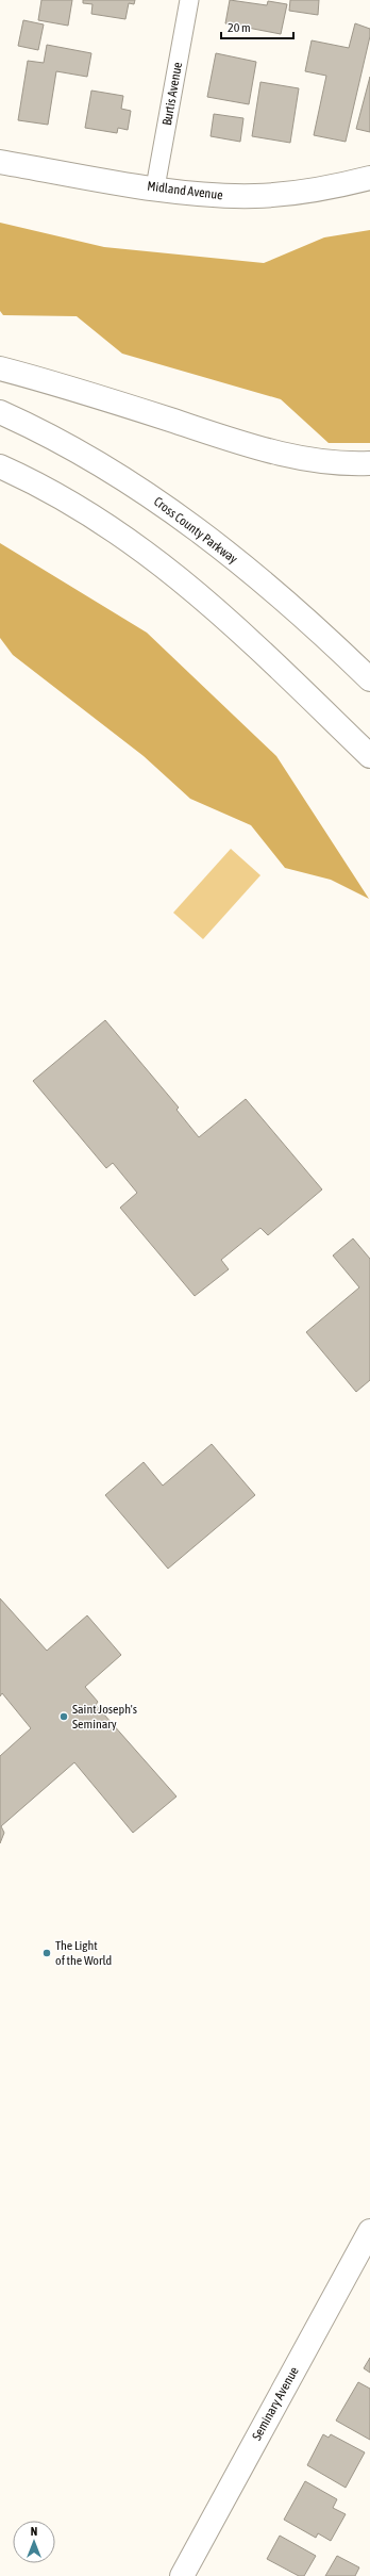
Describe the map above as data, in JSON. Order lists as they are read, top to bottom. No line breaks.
{"streets":{"main road":["Midland Avenue","Cross County Parkway","Seminary Avenue"],"street":["Burtis Avenue"]},"crossings":[["Burtis Avenue","Midland Avenue"]],"places":["Saint Joseph's Seminary","The Light of the World"],"scale_bar":"20 m","north":"top"}
